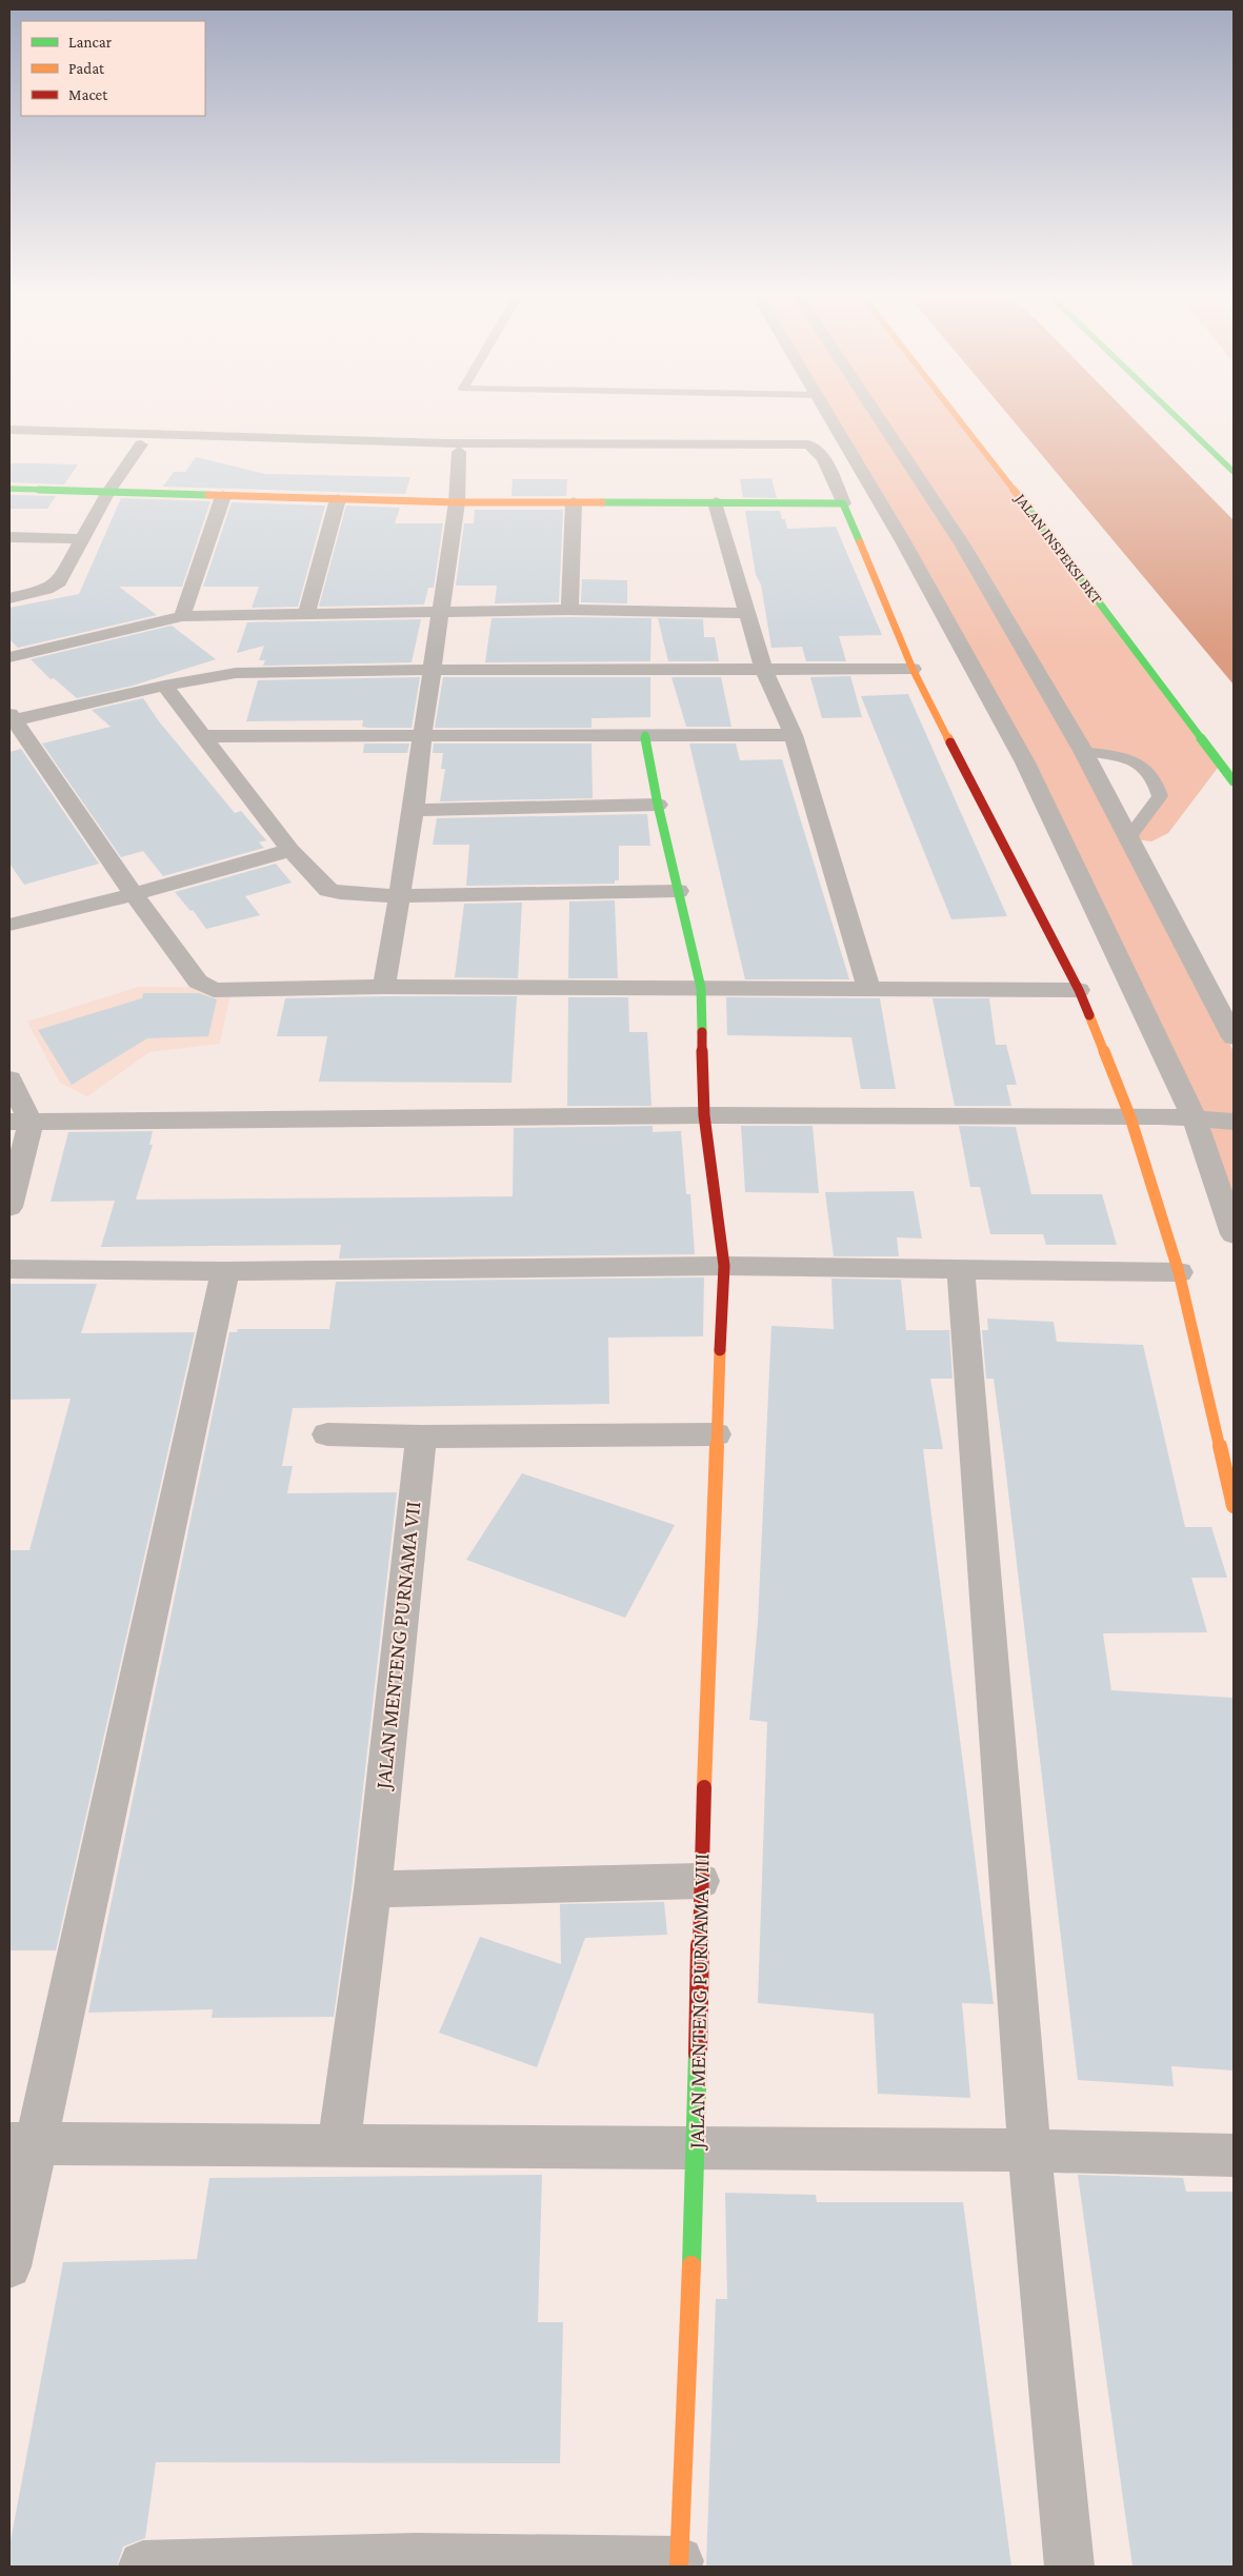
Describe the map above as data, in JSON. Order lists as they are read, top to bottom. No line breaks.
{"streets":{"street":["JALAN INSPEKSI BKT","JALAN MENTENG PURNAMA VII","JALAN MENTENG PURNAMA VIII"]},"legend":["Lancar","Padat","Macet"]}
